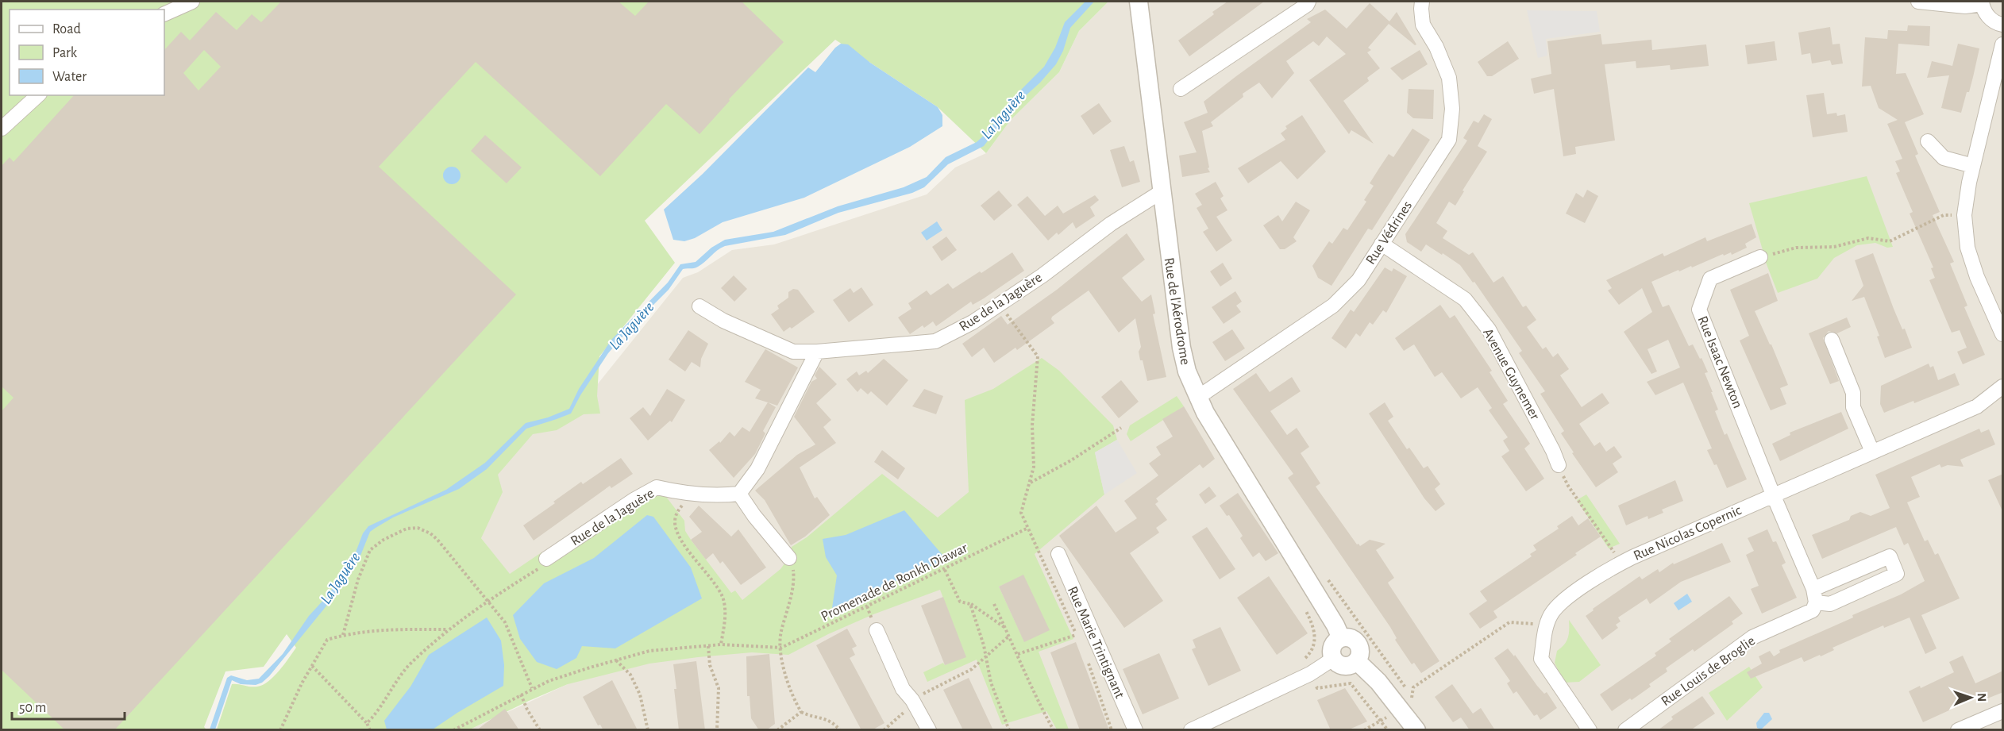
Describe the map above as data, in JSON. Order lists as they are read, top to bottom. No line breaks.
{"streets":{"street":["Rue Védrines","Rue de la Jaguère","Rue de l'Aérodrome","Rue Isaac Newton","Avenue Guynemer","Rue Nicolas Copernic","Rue Marie Trintignant","Rue Louis de Broglie"],"path":["Promenade de Ronkh Diawar"]},"crossings":[["Rue Védrines","Rue de l'Aérodrome"],["Rue Védrines","Avenue Guynemer"],["Rue de la Jaguère","Rue de l'Aérodrome"],["Rue Isaac Newton","Rue Nicolas Copernic"]],"water":["La Jaguère"],"legend":["Road","Park","Water"],"scale_bar":"50 m","north":"right"}
